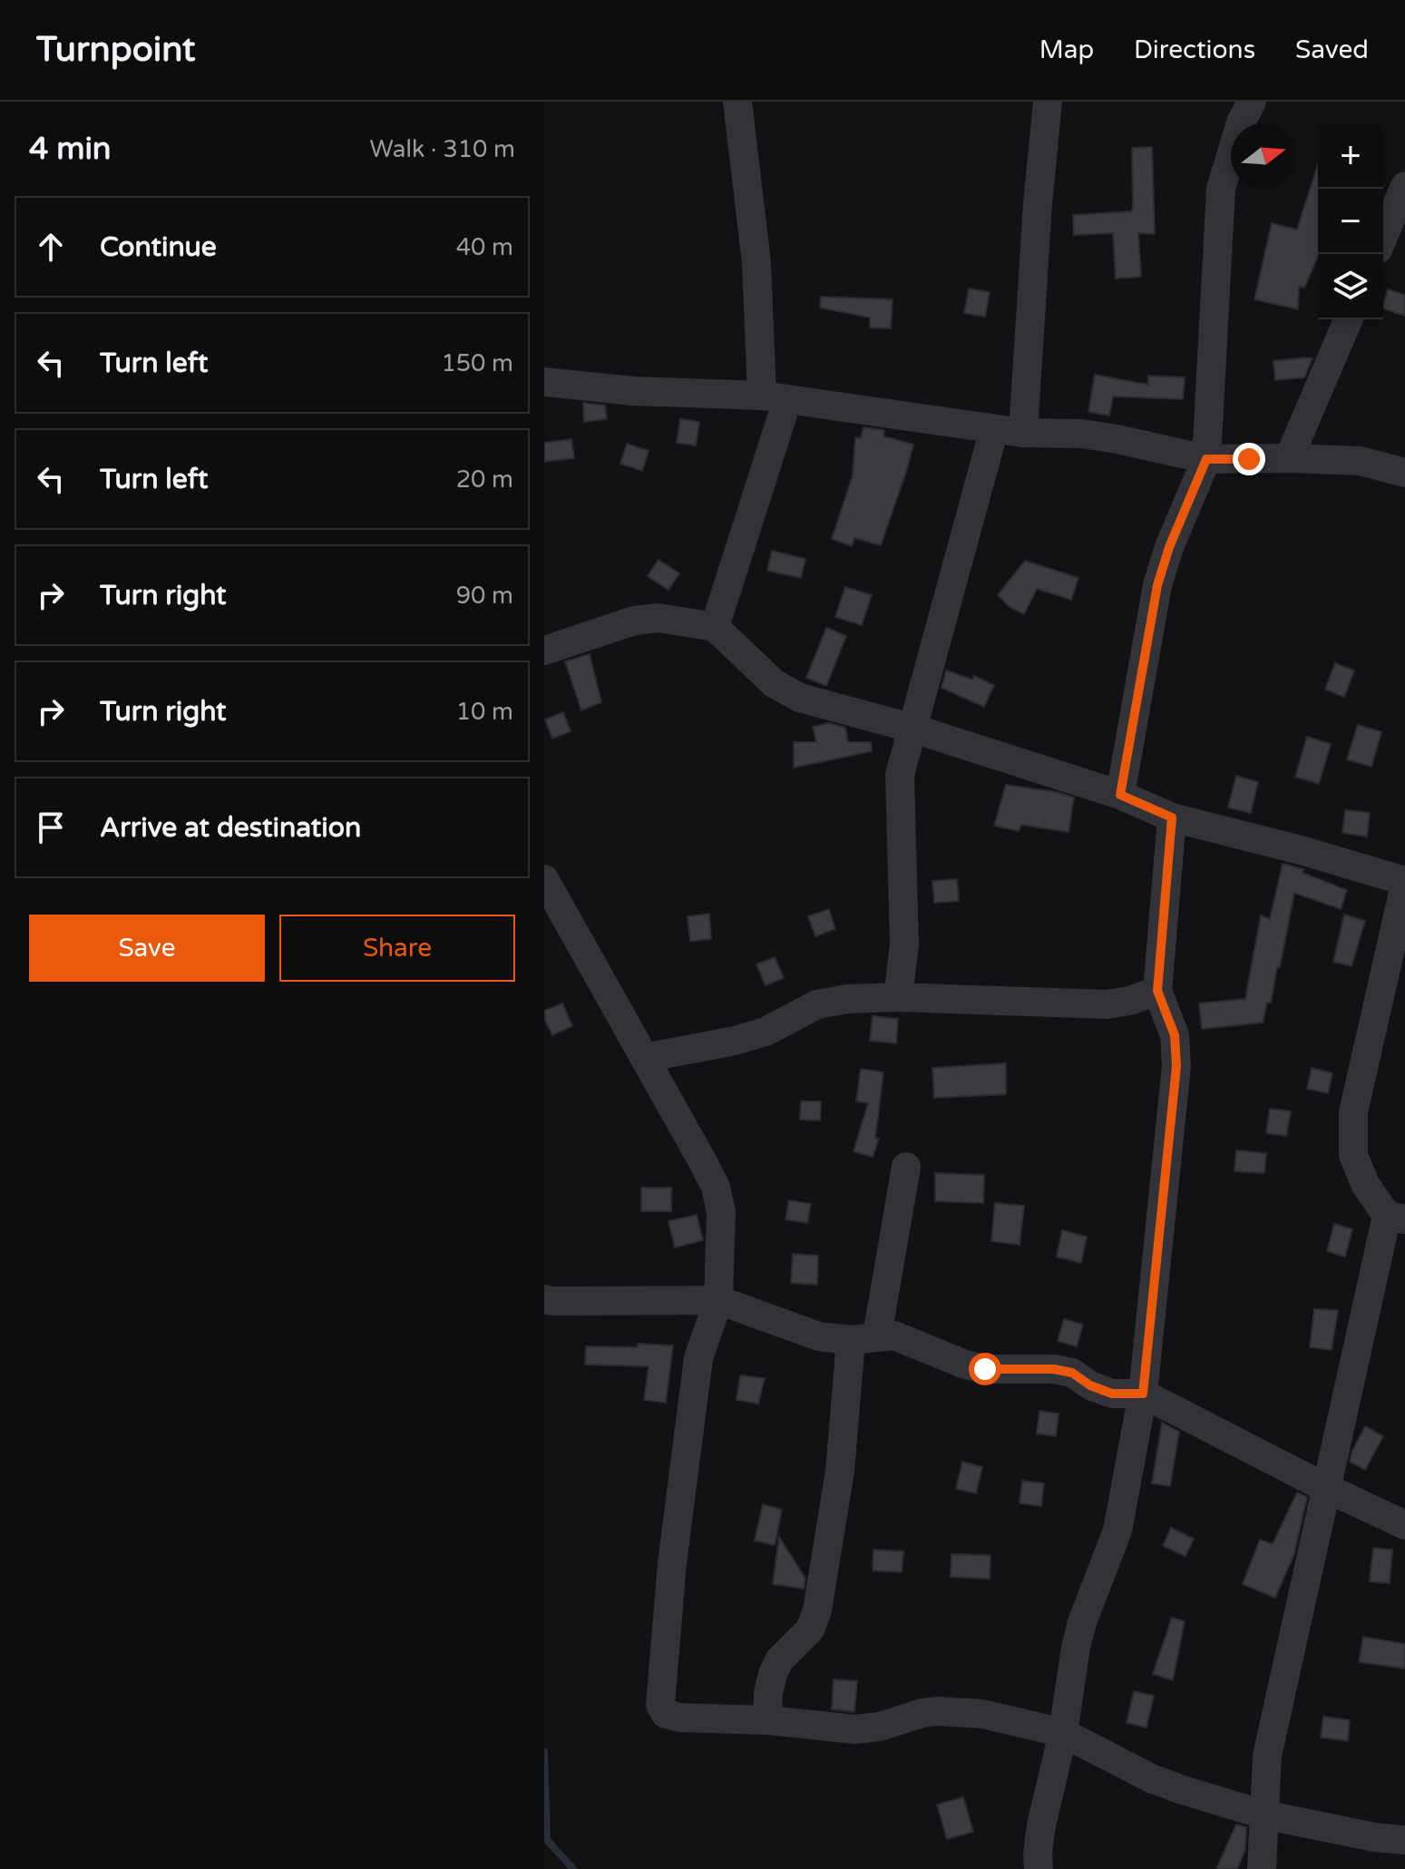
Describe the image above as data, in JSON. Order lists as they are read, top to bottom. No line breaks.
{"north":"right","page":{"header":"Turnpoint","nav":["Map","Directions","Saved"],"heading":["4 min","Walk · 310 m"],"map_buttons":["+","−"],"list":[["Continue","40 m"],["Turn left","150 m"],["Turn left","20 m"],["Turn right","90 m"],["Turn right","10 m"],"Arrive at destination"],"buttons":["Save","Share"]}}
